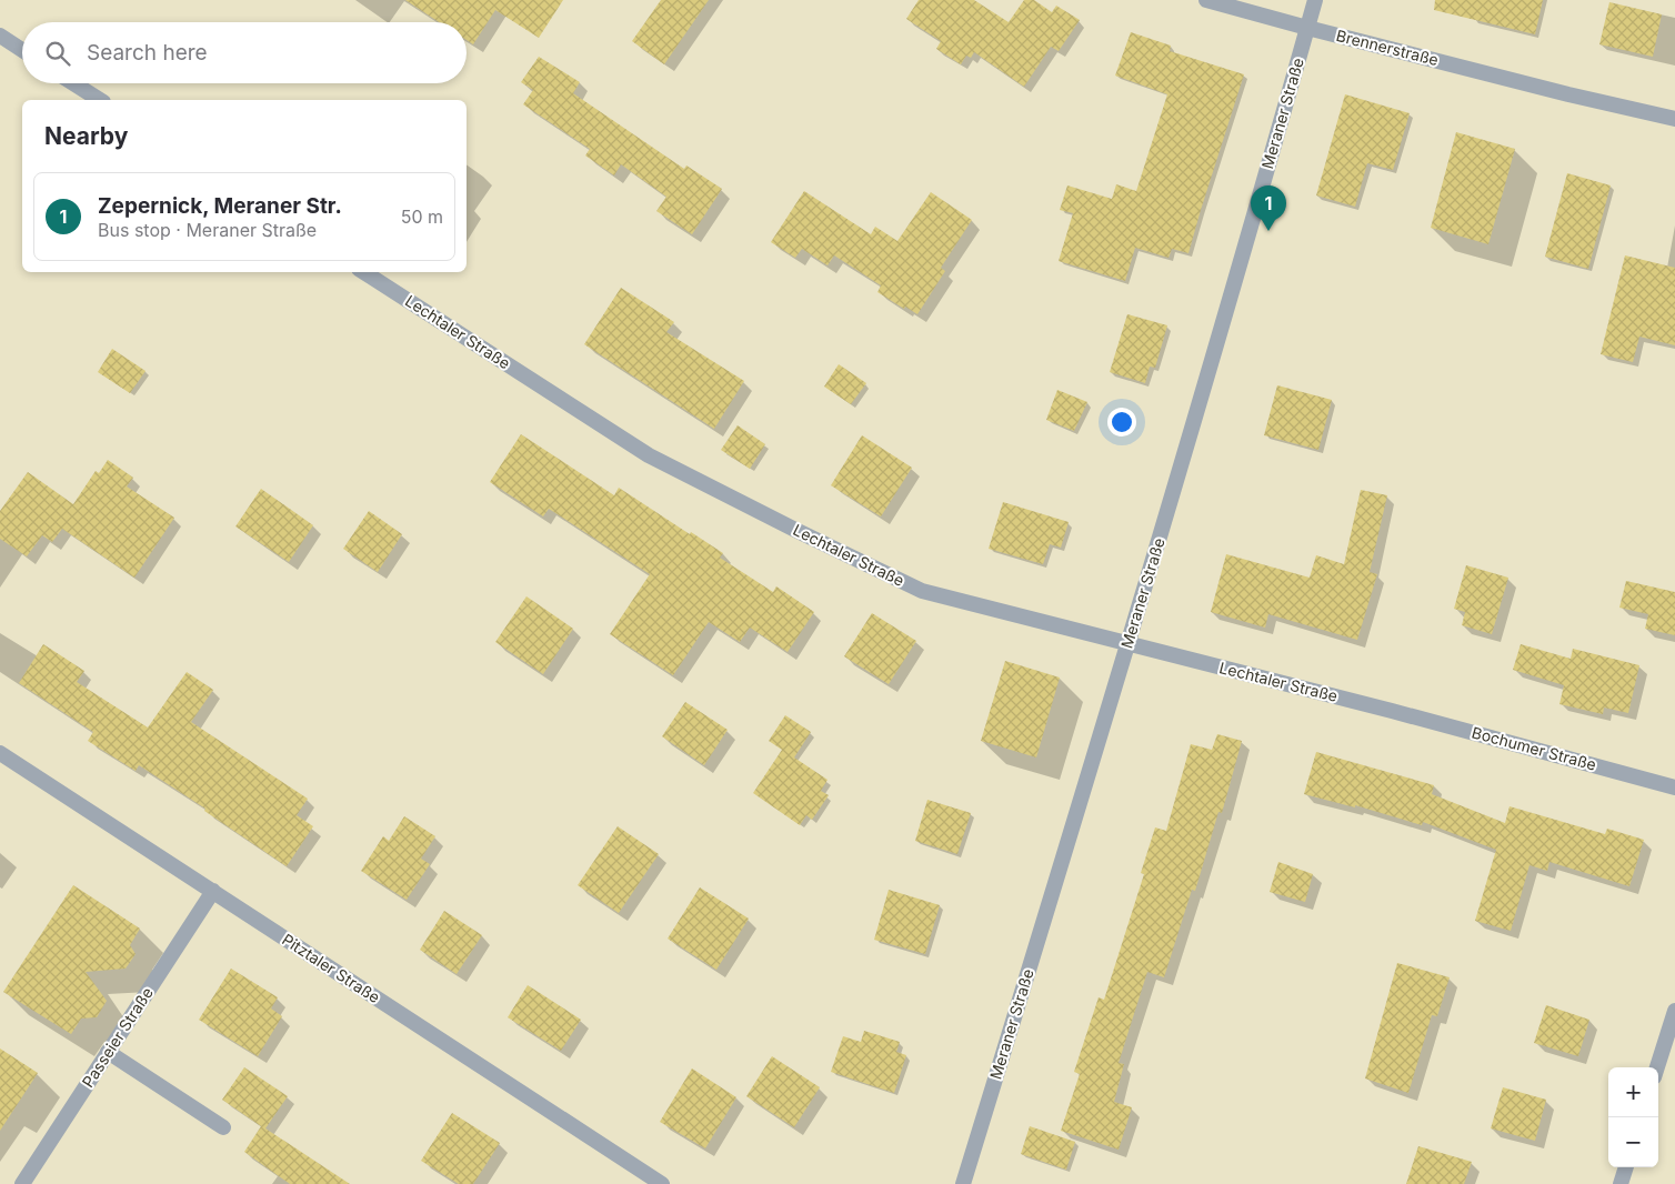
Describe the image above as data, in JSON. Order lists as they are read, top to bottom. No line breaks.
{"streets":{"street":["Brennerstraße","Meraner Straße","Lechtaler Straße","Bochumer Straße","Pitztaler Straße","Passeier Straße"]},"crossings":[["Brennerstraße","Meraner Straße"],["Meraner Straße","Lechtaler Straße"],["Lechtaler Straße","Bochumer Straße"],["Pitztaler Straße","Passeier Straße"]],"page":{"search":"Search here","heading":"Nearby","list":[{"mark":"1","name":"Zepernick, Meraner Str.","note":"Bus stop · Meraner Straße","value":"50 m"}],"pins":"1","map_buttons":["+","−"]}}
